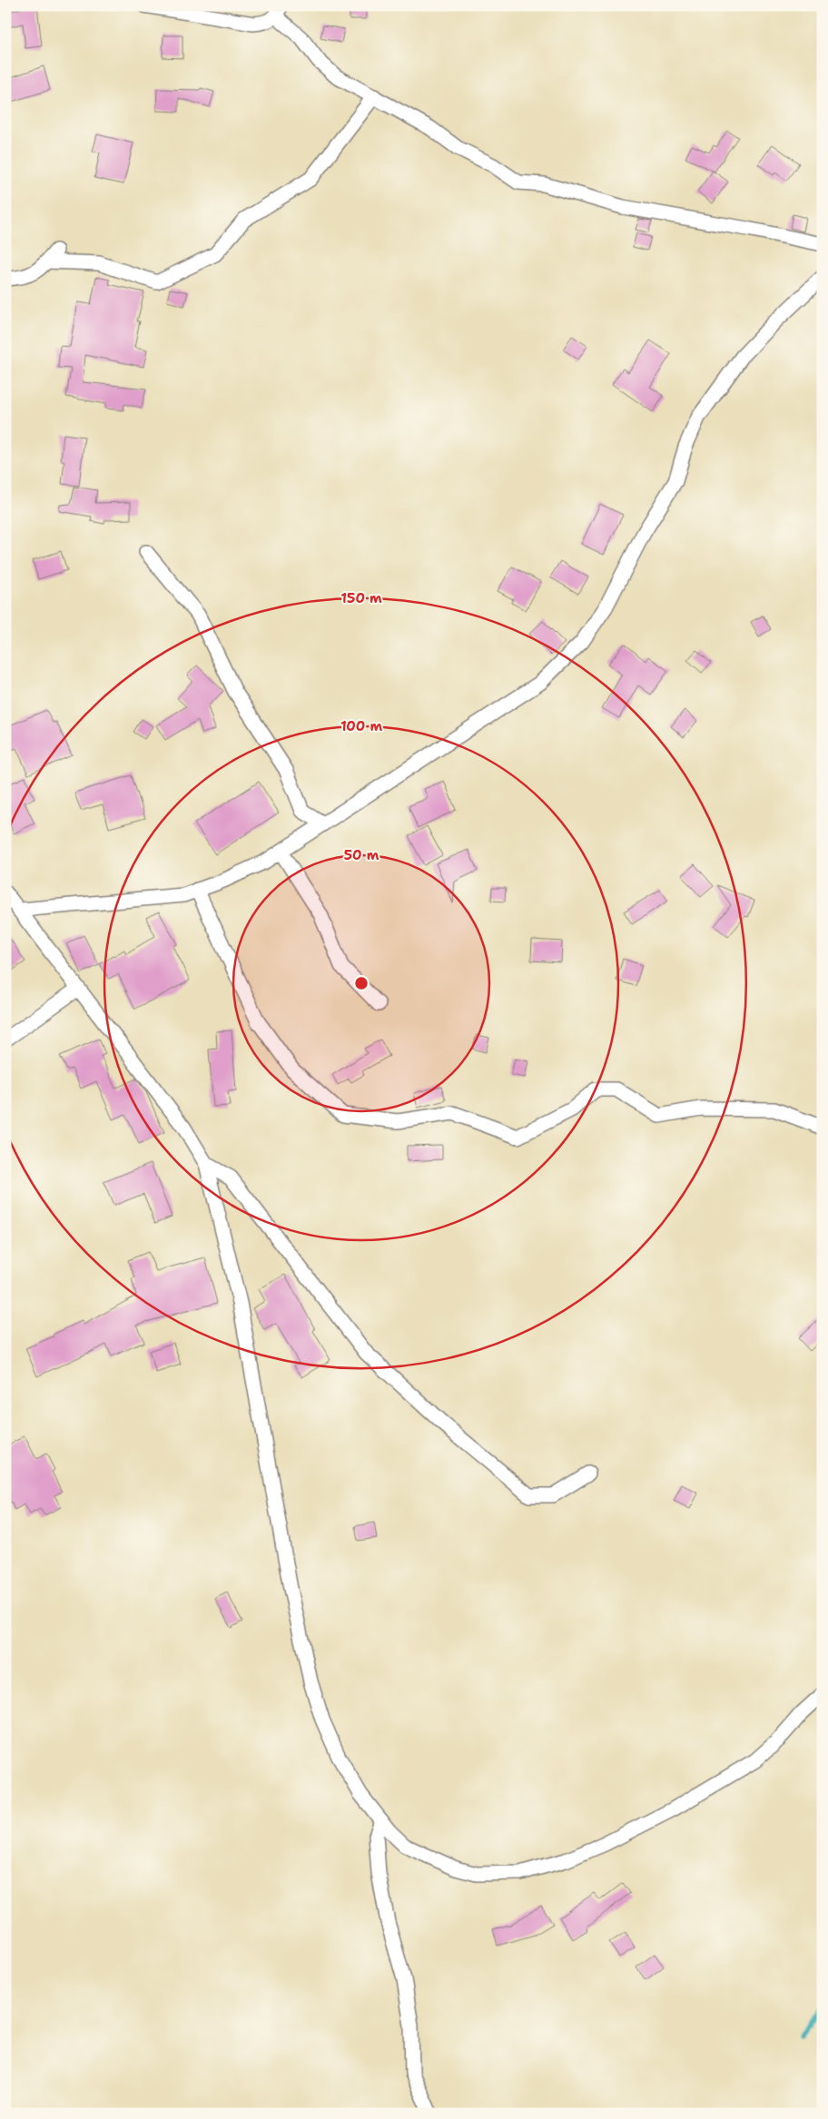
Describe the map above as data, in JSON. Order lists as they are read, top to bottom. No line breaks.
{"rings":["150 m","100 m","50 m"]}
